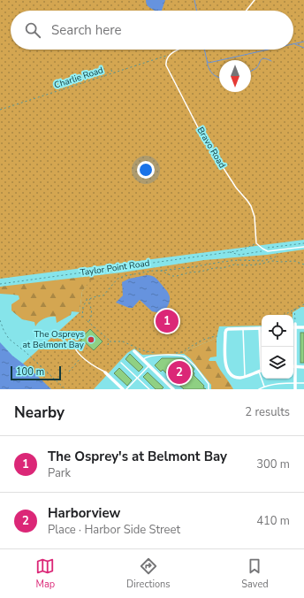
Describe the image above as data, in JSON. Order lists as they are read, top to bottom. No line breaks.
{"streets":{"lane":["Bravo Road"],"path":["Charlie Road","Taylor Point Road"]},"crossings":[["Bravo Road","Taylor Point Road"]],"places":["The Ospreys at Belmont Bay"],"scale_bar":"100 m","north":"bottom","page":{"search":"Search here","pins":["1","2"],"scale":"100 m","heading":["Nearby","2 results"],"list":[{"mark":"1","name":"The Osprey's at Belmont Bay","note":"Park","value":"300 m"},{"mark":"2","name":"Harborview","note":"Place · Harbor Side Street","value":"410 m"}],"nav":["Map","Directions","Saved"]}}
